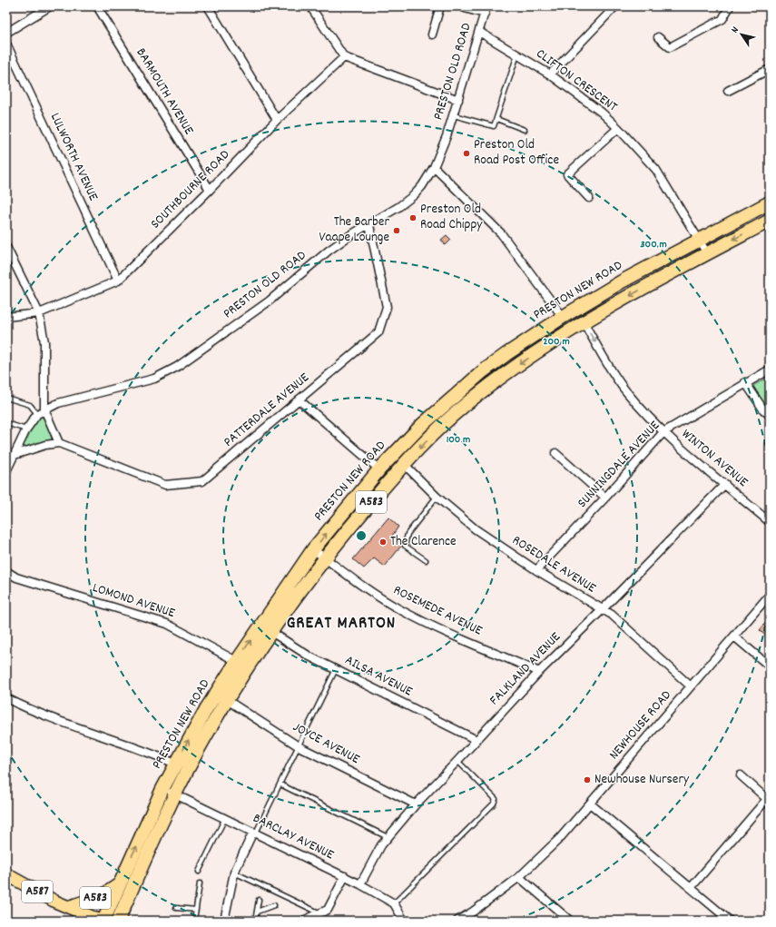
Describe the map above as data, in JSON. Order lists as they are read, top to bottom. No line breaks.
{"streets":{"highway":["PRESTON NEW ROAD","A583"],"main road":["A587"],"street":["PRESTON OLD ROAD","CLIFTON CRESCENT","BARMOUTH AVENUE","LULWORTH AVENUE","SOUTHBOURNE ROAD","PATTERDALE AVENUE","WINTON AVENUE","SUNNINGDALE AVENUE","ROSEDALE AVENUE","LOMOND AVENUE","ROSEMEDE AVENUE","FALKLAND AVENUE","AILSA AVENUE","NEWHOUSE ROAD","JOYCE AVENUE","BARCLAY AVENUE"]},"crossings":[["PRESTON OLD ROAD","CLIFTON CRESCENT"],["PRESTON OLD ROAD","PATTERDALE AVENUE"],["CLIFTON CRESCENT","PRESTON NEW ROAD"],["BARMOUTH AVENUE","SOUTHBOURNE ROAD"],["LULWORTH AVENUE","SOUTHBOURNE ROAD"],["PRESTON NEW ROAD","WINTON AVENUE"],["PRESTON NEW ROAD","A583"],["PRESTON NEW ROAD","ROSEDALE AVENUE"],["PRESTON NEW ROAD","LOMOND AVENUE"],["PRESTON NEW ROAD","ROSEMEDE AVENUE"],["PRESTON NEW ROAD","AILSA AVENUE"],["PRESTON NEW ROAD","JOYCE AVENUE"],["PRESTON NEW ROAD","BARCLAY AVENUE"],["PRESTON NEW ROAD","A587"],["WINTON AVENUE","SUNNINGDALE AVENUE"],["WINTON AVENUE","FALKLAND AVENUE"],["SUNNINGDALE AVENUE","ROSEDALE AVENUE"],["A583","A587"],["ROSEDALE AVENUE","FALKLAND AVENUE"],["ROSEDALE AVENUE","NEWHOUSE ROAD"],["ROSEMEDE AVENUE","FALKLAND AVENUE"],["FALKLAND AVENUE","AILSA AVENUE"],["FALKLAND AVENUE","JOYCE AVENUE"],["FALKLAND AVENUE","BARCLAY AVENUE"]],"one_way":["WINTON AVENUE"],"districts":["GREAT MARTON"],"places":["Preston Old Road Post Office","Preston Old Road Chippy","The Barber Vaape Lounge","The Clarence","Newhouse Nursery"],"north":"top left","rings":["300 m","200 m","100 m"]}
